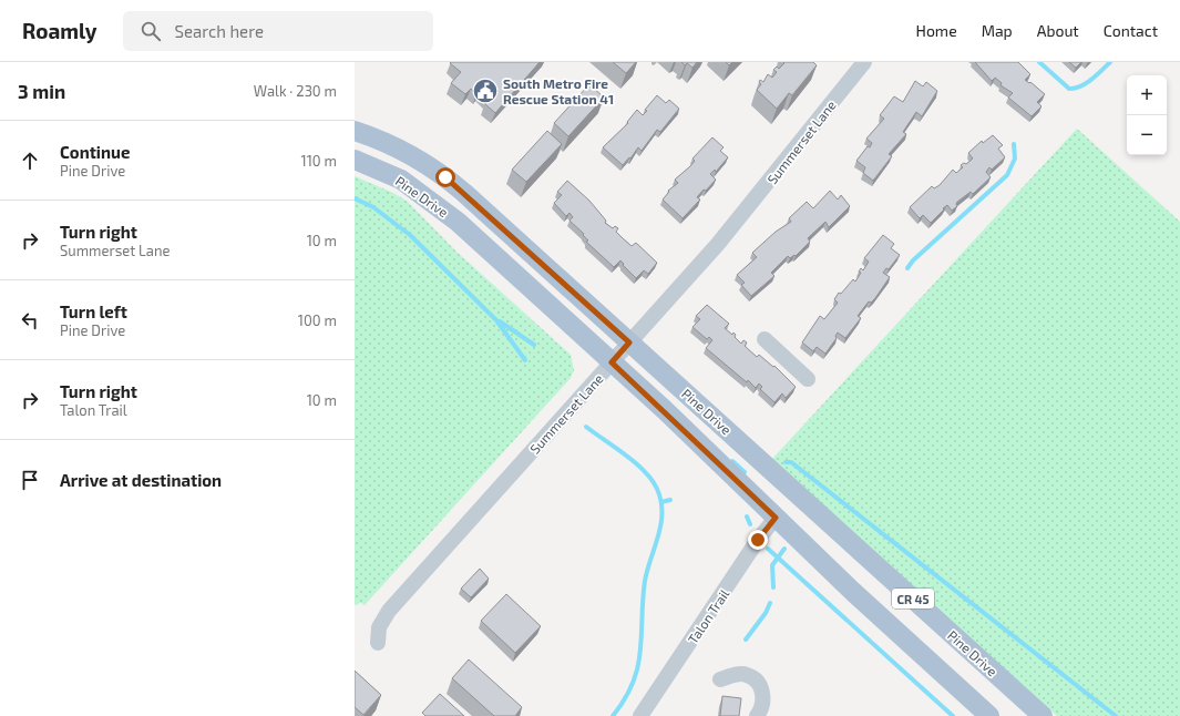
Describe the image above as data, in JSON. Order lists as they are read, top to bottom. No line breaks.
{"streets":{"main road":["Pine Drive","CR 45"],"street":["Summerset Lane","Talon Trail"]},"crossings":[["Summerset Lane","Pine Drive"],["Pine Drive","Talon Trail"]],"places":{"public building":["South Metro Fire Rescue Station 41"]},"page":{"header":"Roamly","search":"Search here","nav":["Home","Map","About","Contact"],"heading":["3 min","Walk · 230 m"],"map_buttons":["+","−"],"list":[["Continue","Pine Drive","110 m"],["Turn right","Summerset Lane","10 m"],["Turn left","Pine Drive","100 m"],["Turn right","Talon Trail","10 m"],"Arrive at destination"]}}
